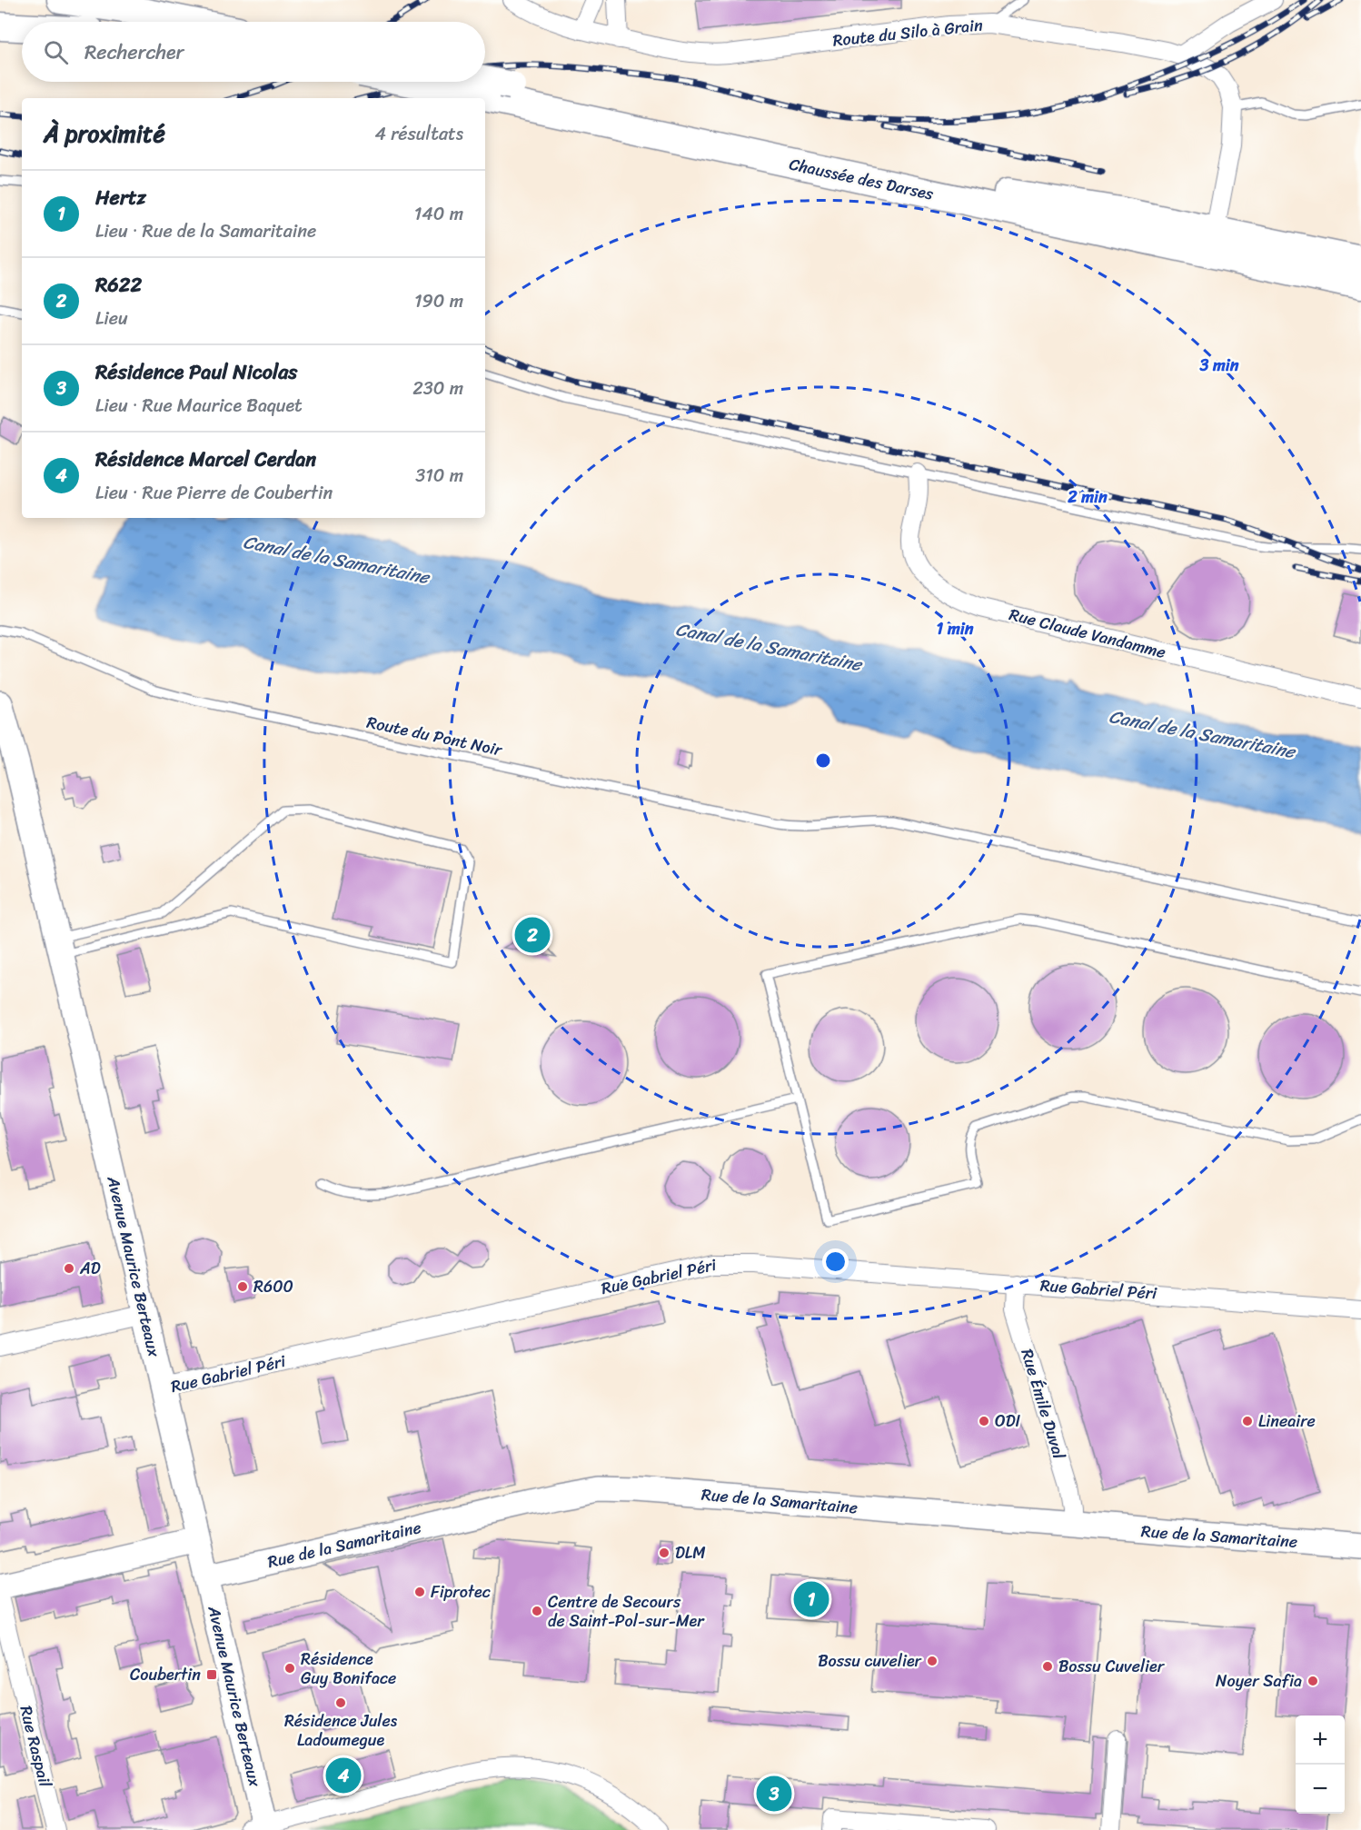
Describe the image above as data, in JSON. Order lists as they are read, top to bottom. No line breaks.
{"streets":{"main road":["Chaussée des Darses"],"street":["Route du Silo à Grain","Rue Claude Vandamme","Avenue Maurice Berteaux","Rue Gabriel Péri","Rue Émile Duval","Rue de la Samaritaine","Rue Raspail"],"lane":["Route du Pont Noir"]},"crossings":[["Route du Silo à Grain","Chaussée des Darses"],["Avenue Maurice Berteaux","Rue Gabriel Péri"],["Avenue Maurice Berteaux","Rue de la Samaritaine"],["Rue Gabriel Péri","Rue Émile Duval"],["Rue Émile Duval","Rue de la Samaritaine"]],"water":["Canal de la Samaritaine"],"places":{"other":["AD","R600","ODI","Lineaire","DLM","Fiprotec","Centre de Secours de Saint-Pol-sur-Mer","Bossu cuvelier","Bossu Cuvelier","Résidence Guy Boniface","Noyer Safia","Résidence Jules Ladoumegue"],"transit":["Coubertin"]},"page":{"search":"Rechercher","heading":["À proximité","4 résultats"],"list":[{"mark":"1","name":"Hertz","note":"Lieu · Rue de la Samaritaine","value":"140 m"},{"mark":"2","name":"R622","note":"Lieu","value":"190 m"},{"mark":"3","name":"Résidence Paul Nicolas","note":"Lieu · Rue Maurice Baquet","value":"230 m"},{"mark":"4","name":"Résidence Marcel Cerdan","note":"Lieu · Rue Pierre de Coubertin","value":"310 m"}],"pins":["2","1","4","3"],"map_buttons":["+","−"]},"rings":["3 min","2 min","1 min"]}
